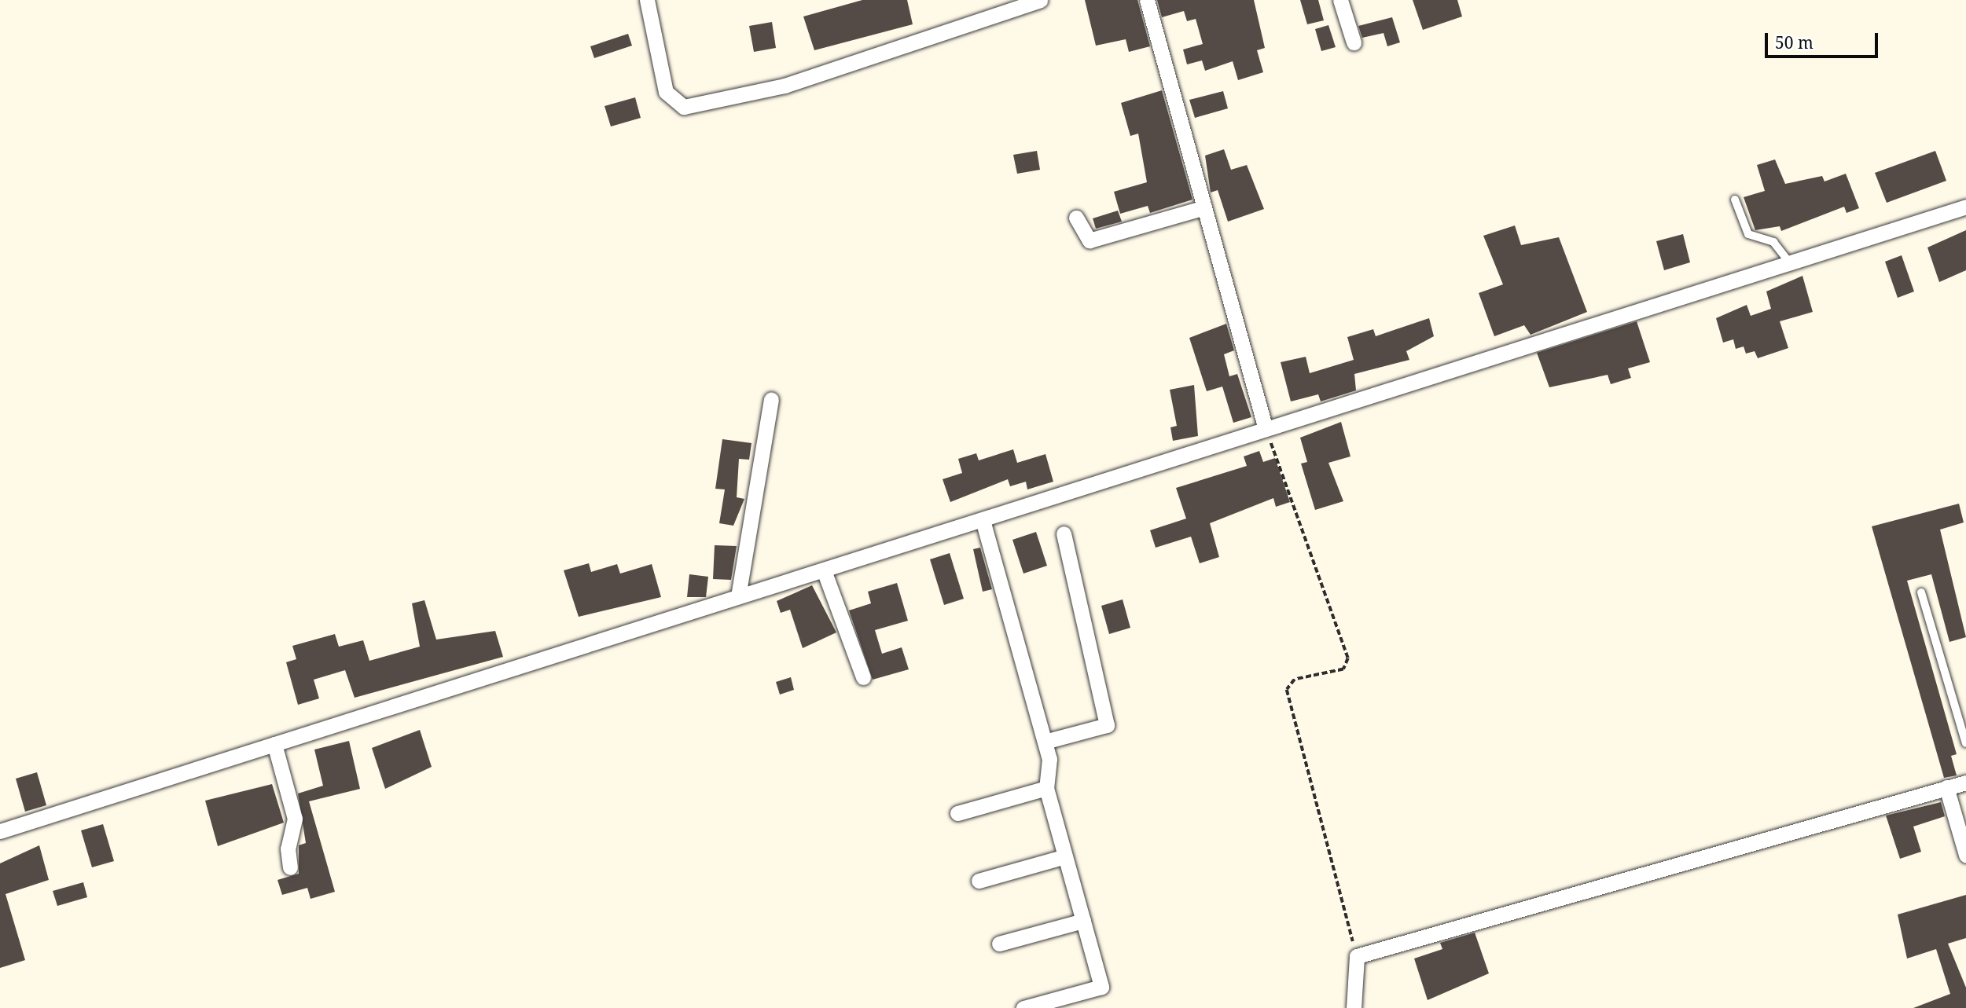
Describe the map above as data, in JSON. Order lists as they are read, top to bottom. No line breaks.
{"scale_bar":"50 m"}
